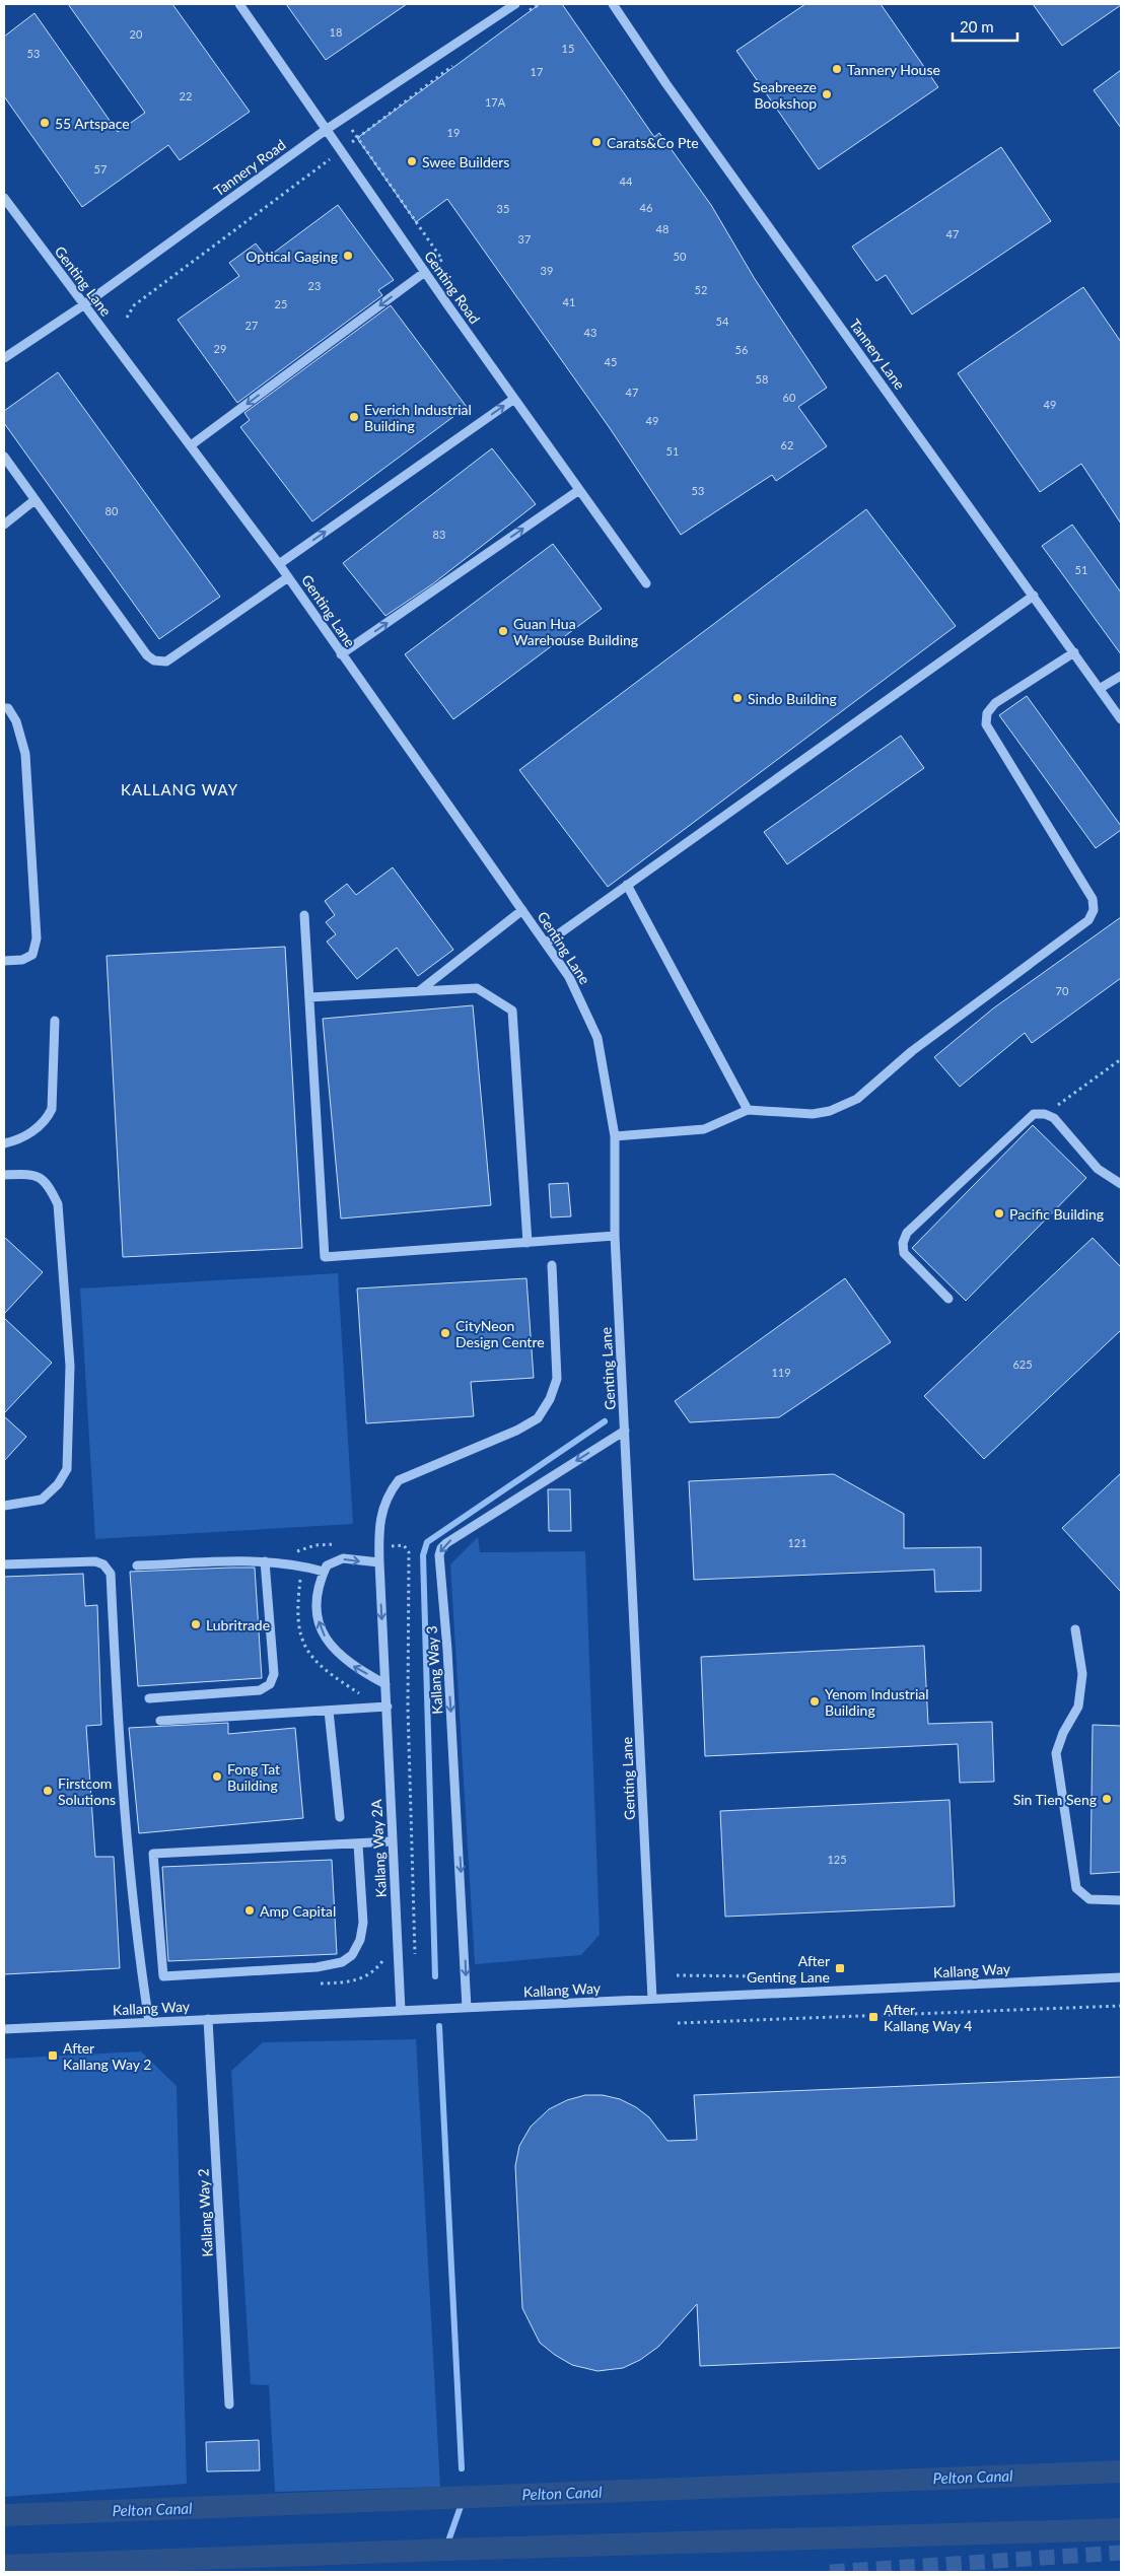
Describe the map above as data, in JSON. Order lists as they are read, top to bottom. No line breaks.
{"streets":{"street":["Tannery Road","Genting Lane","Genting Road","Tannery Lane","Kallang Way 3","Kallang Way 2A","Kallang Way","Kallang Way 2"]},"crossings":[["Tannery Road","Genting Lane"],["Tannery Road","Genting Road"],["Genting Lane","Kallang Way 3"],["Genting Lane","Kallang Way"],["Kallang Way 3","Kallang Way"],["Kallang Way 2A","Kallang Way"],["Kallang Way","Kallang Way 2"]],"one_way":["Kallang Way 3"],"districts":["KALLANG WAY"],"water":["Pelton Canal"],"places":{"other":["Tannery House","Seabreeze Bookshop","55 Artspace","Carats&Co Pte","Swee Builders","Optical Gaging","Everich Industrial Building","Guan Hua Warehouse Building","Sindo Building","Pacific Building","CityNeon Design Centre","Lubritrade","Yenom Industrial Building","Fong Tat Building","Firstcom Solutions","Sin Tien Seng","Amp Capital"],"transit":["After Genting Lane","After Kallang Way 4","After Kallang Way 2"]},"house_numbers":["18","20","15","53","17","22","17A","19","57","44","46","35","48","47","37","50","39","23","52","41","25","54","27","43","29","56","45","58","47","60","49","49","62","51","53","80","83","51","70","625","119","121","125"],"scale_bar":"20 m"}
